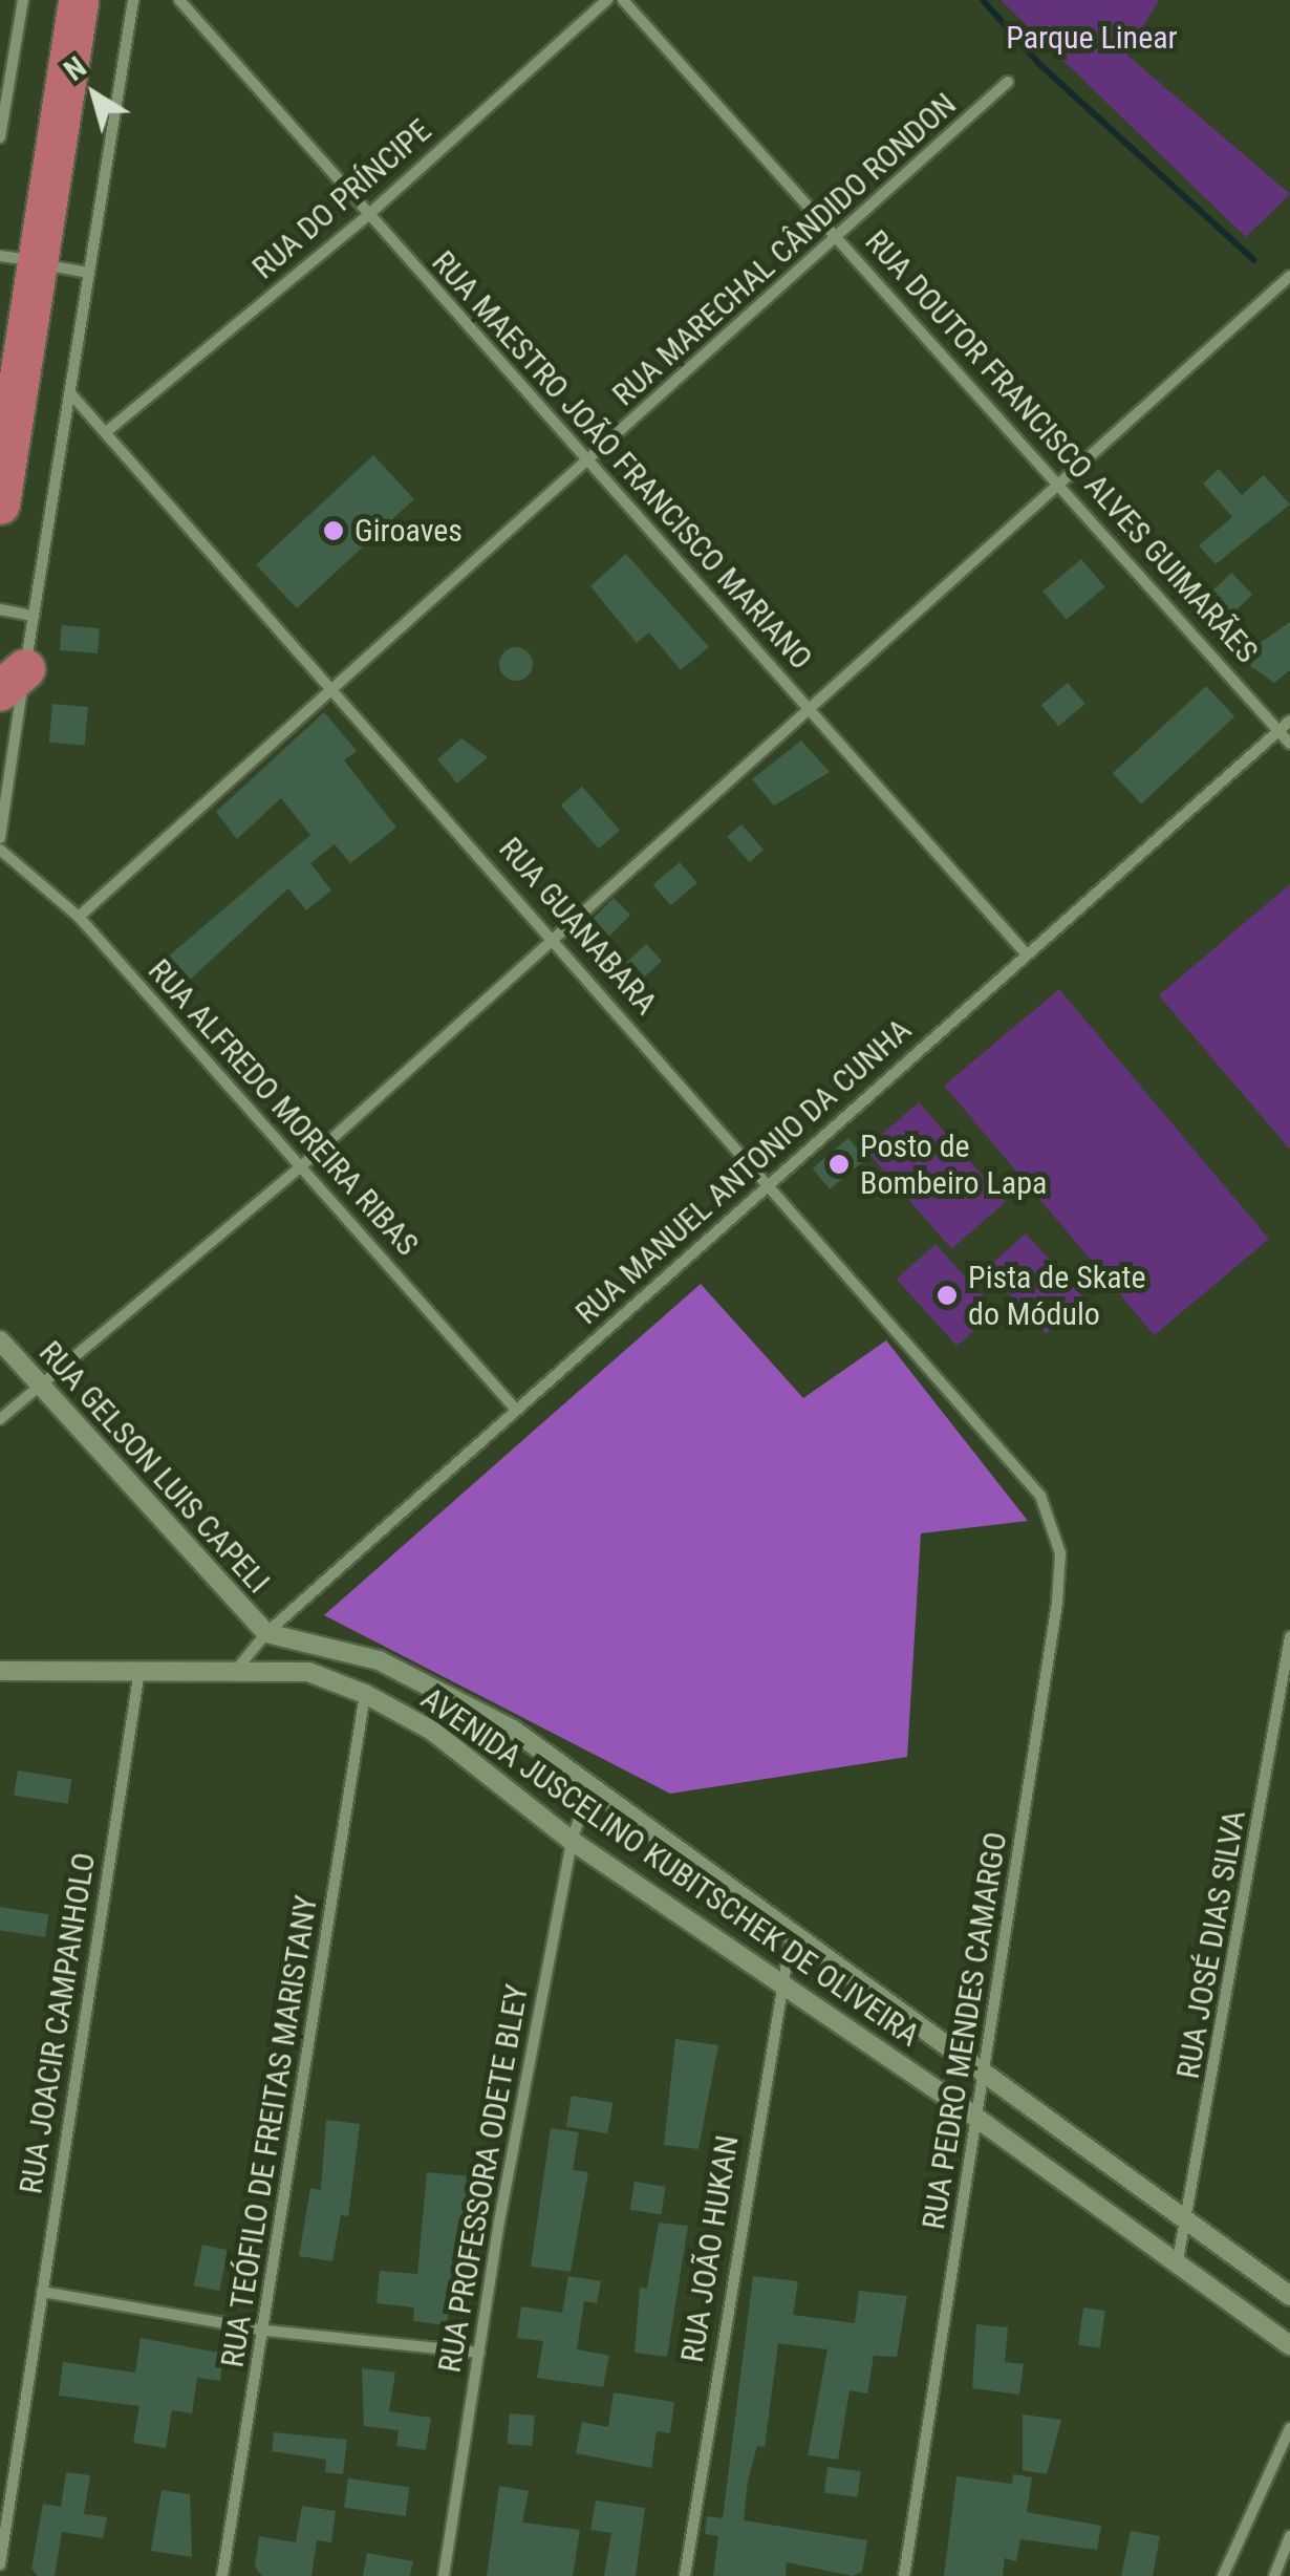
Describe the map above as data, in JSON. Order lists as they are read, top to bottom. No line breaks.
{"streets":{"street":["RUA DO PRÍNCIPE","RUA MARECHAL CÂNDIDO RONDON","RUA DOUTOR FRANCISCO ALVES GUIMARÃES","RUA MAESTRO JOÃO FRANCISCO MARIANO","RUA GUANABARA","RUA ALFREDO MOREIRA RIBAS","RUA MANUEL ANTONIO DA CUNHA","RUA GELSON LUIS CAPELI","AVENIDA JUSCELINO KUBITSCHEK DE OLIVEIRA","RUA JOSÉ DIAS SILVA","RUA JOACIR CAMPANHOLO","RUA PEDRO MENDES CAMARGO","RUA TEÓFILO DE FREITAS MARISTANY","RUA PROFESSORA ODETE BLEY","RUA JOÃO HUKAN"]},"crossings":[["RUA DO PRÍNCIPE","RUA MAESTRO JOÃO FRANCISCO MARIANO"],["RUA DO PRÍNCIPE","RUA GUANABARA"],["RUA MARECHAL CÂNDIDO RONDON","RUA DOUTOR FRANCISCO ALVES GUIMARÃES"],["RUA MARECHAL CÂNDIDO RONDON","RUA MAESTRO JOÃO FRANCISCO MARIANO"],["RUA MARECHAL CÂNDIDO RONDON","RUA GUANABARA"],["RUA MARECHAL CÂNDIDO RONDON","RUA ALFREDO MOREIRA RIBAS"],["RUA DOUTOR FRANCISCO ALVES GUIMARÃES","RUA MANUEL ANTONIO DA CUNHA"],["RUA MAESTRO JOÃO FRANCISCO MARIANO","RUA MANUEL ANTONIO DA CUNHA"],["RUA GUANABARA","RUA MANUEL ANTONIO DA CUNHA"],["RUA GUANABARA","RUA PEDRO MENDES CAMARGO"],["RUA ALFREDO MOREIRA RIBAS","RUA MANUEL ANTONIO DA CUNHA"],["RUA MANUEL ANTONIO DA CUNHA","RUA GELSON LUIS CAPELI"],["RUA MANUEL ANTONIO DA CUNHA","AVENIDA JUSCELINO KUBITSCHEK DE OLIVEIRA"],["RUA GELSON LUIS CAPELI","AVENIDA JUSCELINO KUBITSCHEK DE OLIVEIRA"],["AVENIDA JUSCELINO KUBITSCHEK DE OLIVEIRA","RUA JOSÉ DIAS SILVA"],["AVENIDA JUSCELINO KUBITSCHEK DE OLIVEIRA","RUA JOACIR CAMPANHOLO"],["AVENIDA JUSCELINO KUBITSCHEK DE OLIVEIRA","RUA PEDRO MENDES CAMARGO"],["AVENIDA JUSCELINO KUBITSCHEK DE OLIVEIRA","RUA TEÓFILO DE FREITAS MARISTANY"],["AVENIDA JUSCELINO KUBITSCHEK DE OLIVEIRA","RUA PROFESSORA ODETE BLEY"],["AVENIDA JUSCELINO KUBITSCHEK DE OLIVEIRA","RUA JOÃO HUKAN"]],"parks":["Parque Linear"],"places":["Giroaves","Posto de Bombeiro Lapa","Pista de Skate do Módulo"],"north":"top left"}
